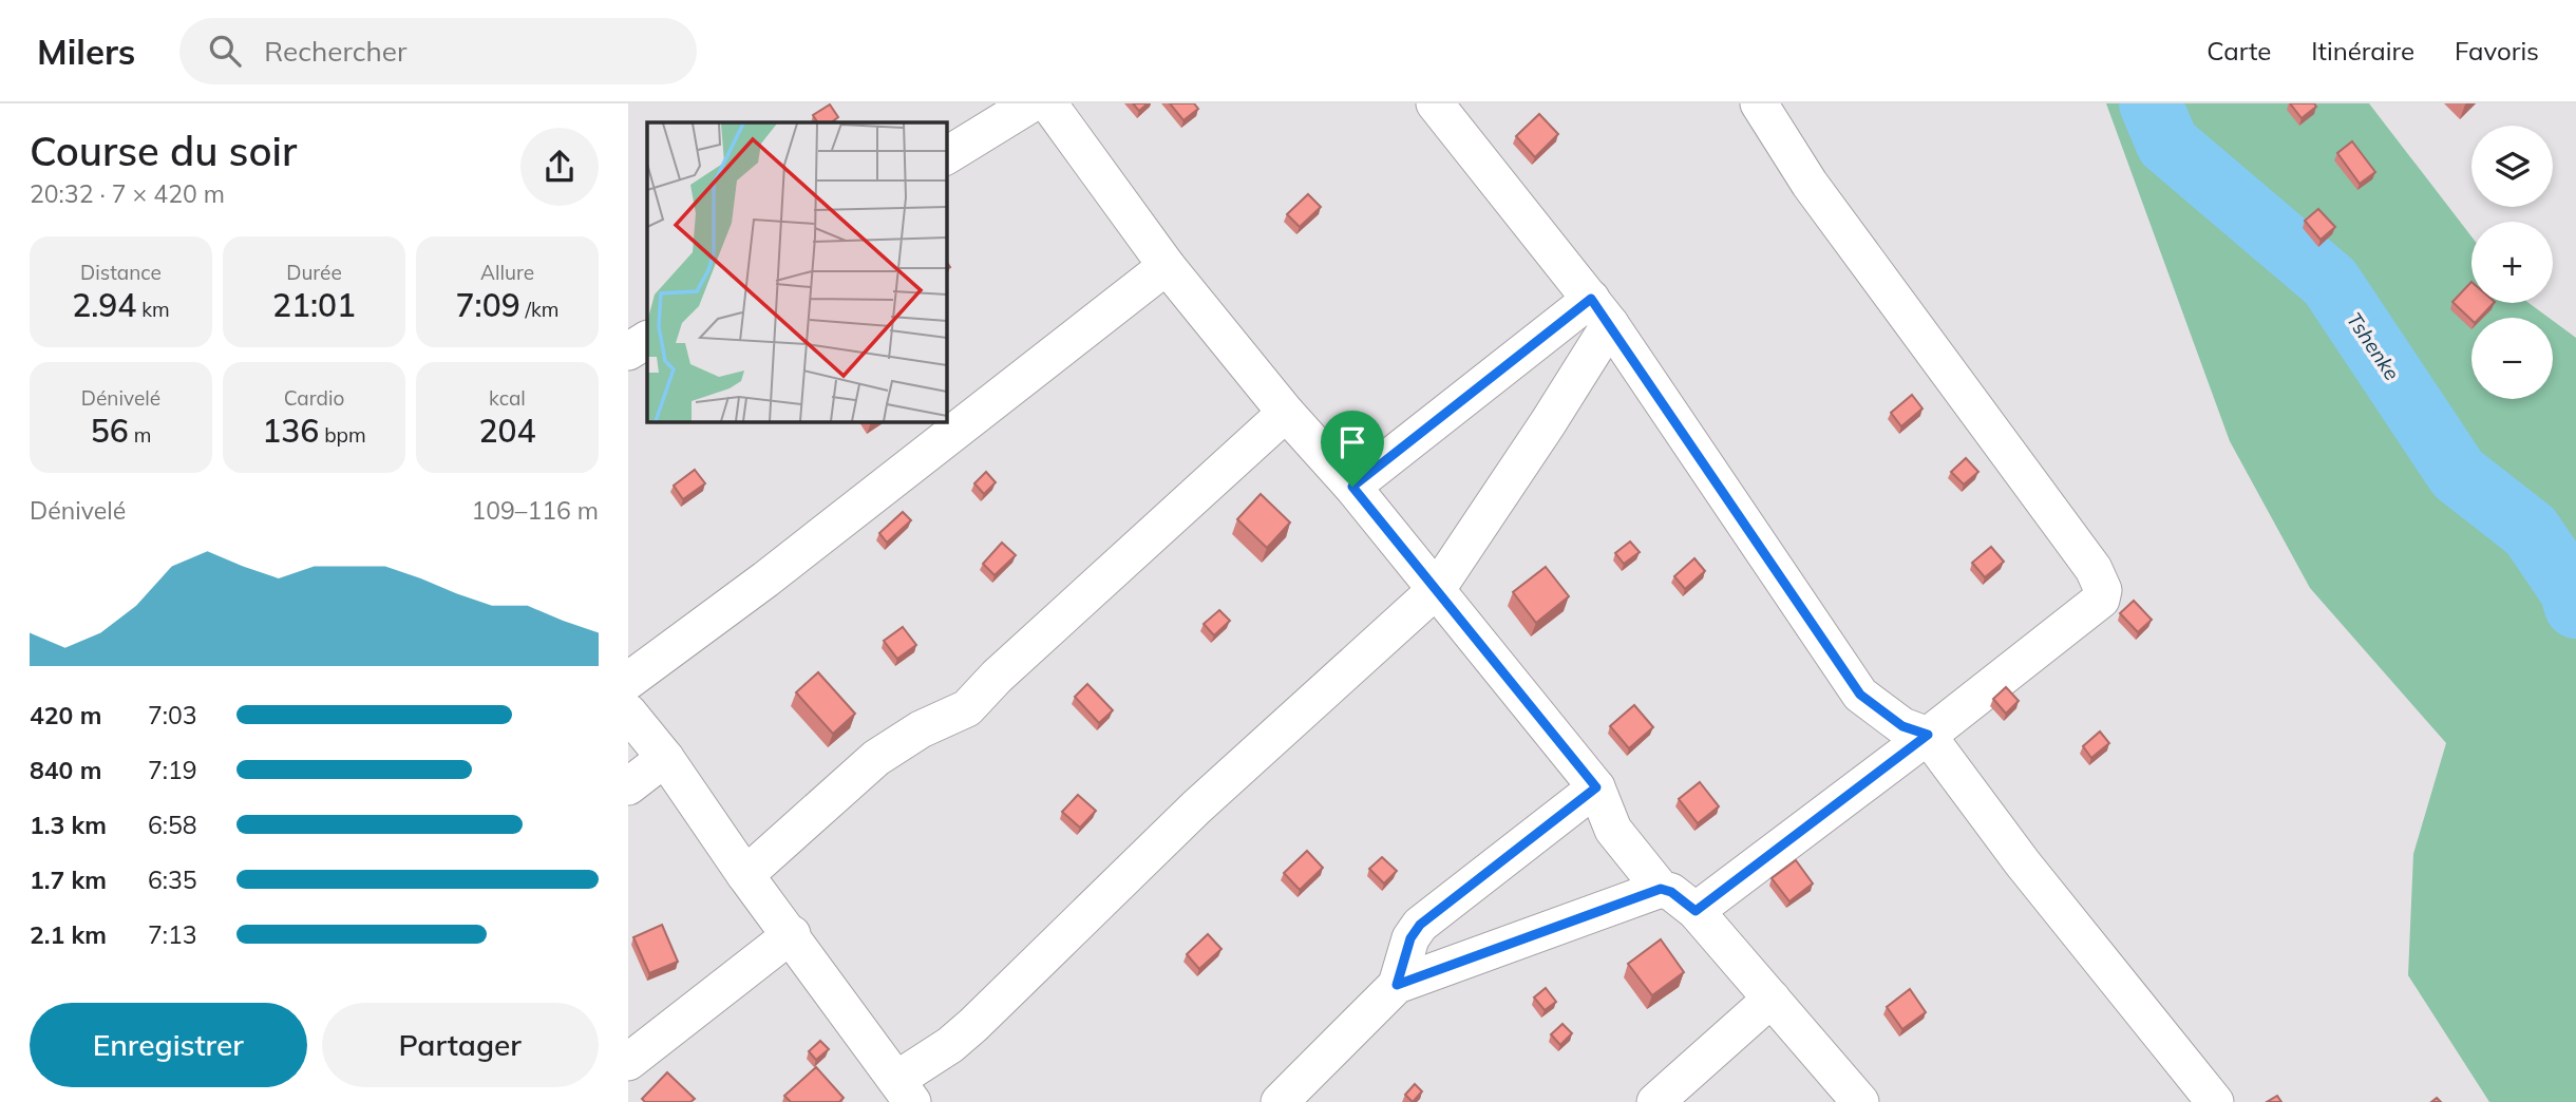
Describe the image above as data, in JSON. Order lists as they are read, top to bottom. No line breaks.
{"water":["Tshenke"],"page":{"header":"Milers","search":"Rechercher","nav":["Carte","Itinéraire","Favoris"],"heading":["Course du soir","20:32 · 7 × 420 m"],"map_buttons":["+","−"],"stats":[["Distance","2.94 km"],["Durée","21:01"],["Allure","7:09 /km"],["Dénivelé","56 m"],["Cardio","136 bpm"],["kcal","204"]],"chart":["Dénivelé","109–116 m"],"list":[{"name":"420 m","note":"7:03"},{"name":"840 m","note":"7:19"},{"name":"1.3 km","note":"6:58"},{"name":"1.7 km","note":"6:35"},{"name":"2.1 km","note":"7:13"}],"buttons":["Enregistrer","Partager"]}}
